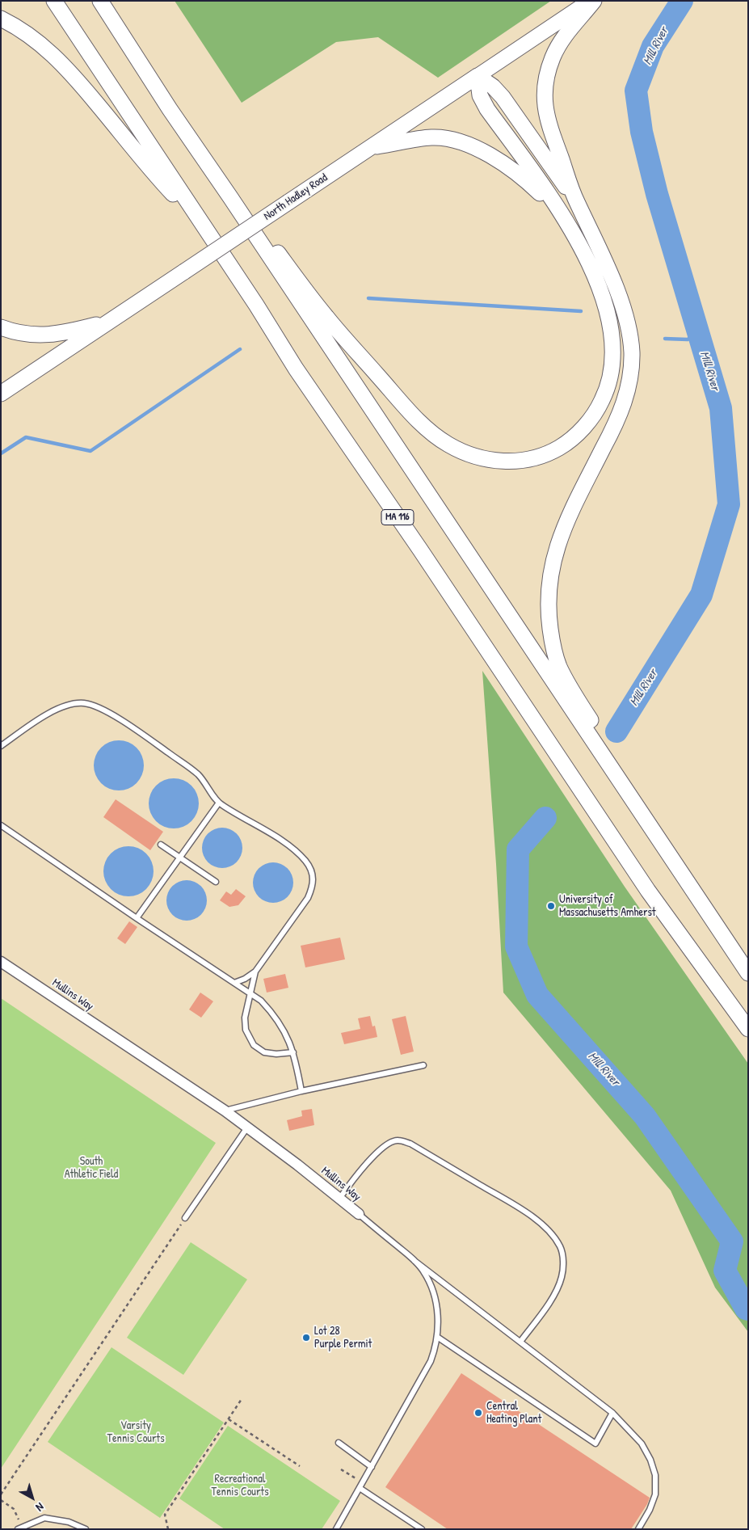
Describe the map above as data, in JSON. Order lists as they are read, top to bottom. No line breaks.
{"streets":{"main road":["North Hadley Road","MA 116"],"street":["Mullins Way"]},"water":["Mill River"],"parks":["South Athletic Field","Varsity Tennis Courts","Recreational Tennis Courts"],"places":["University of Massachusetts Amherst","Lot 28 Purple Permit","Central Heating Plant"],"north":"bottom right"}
